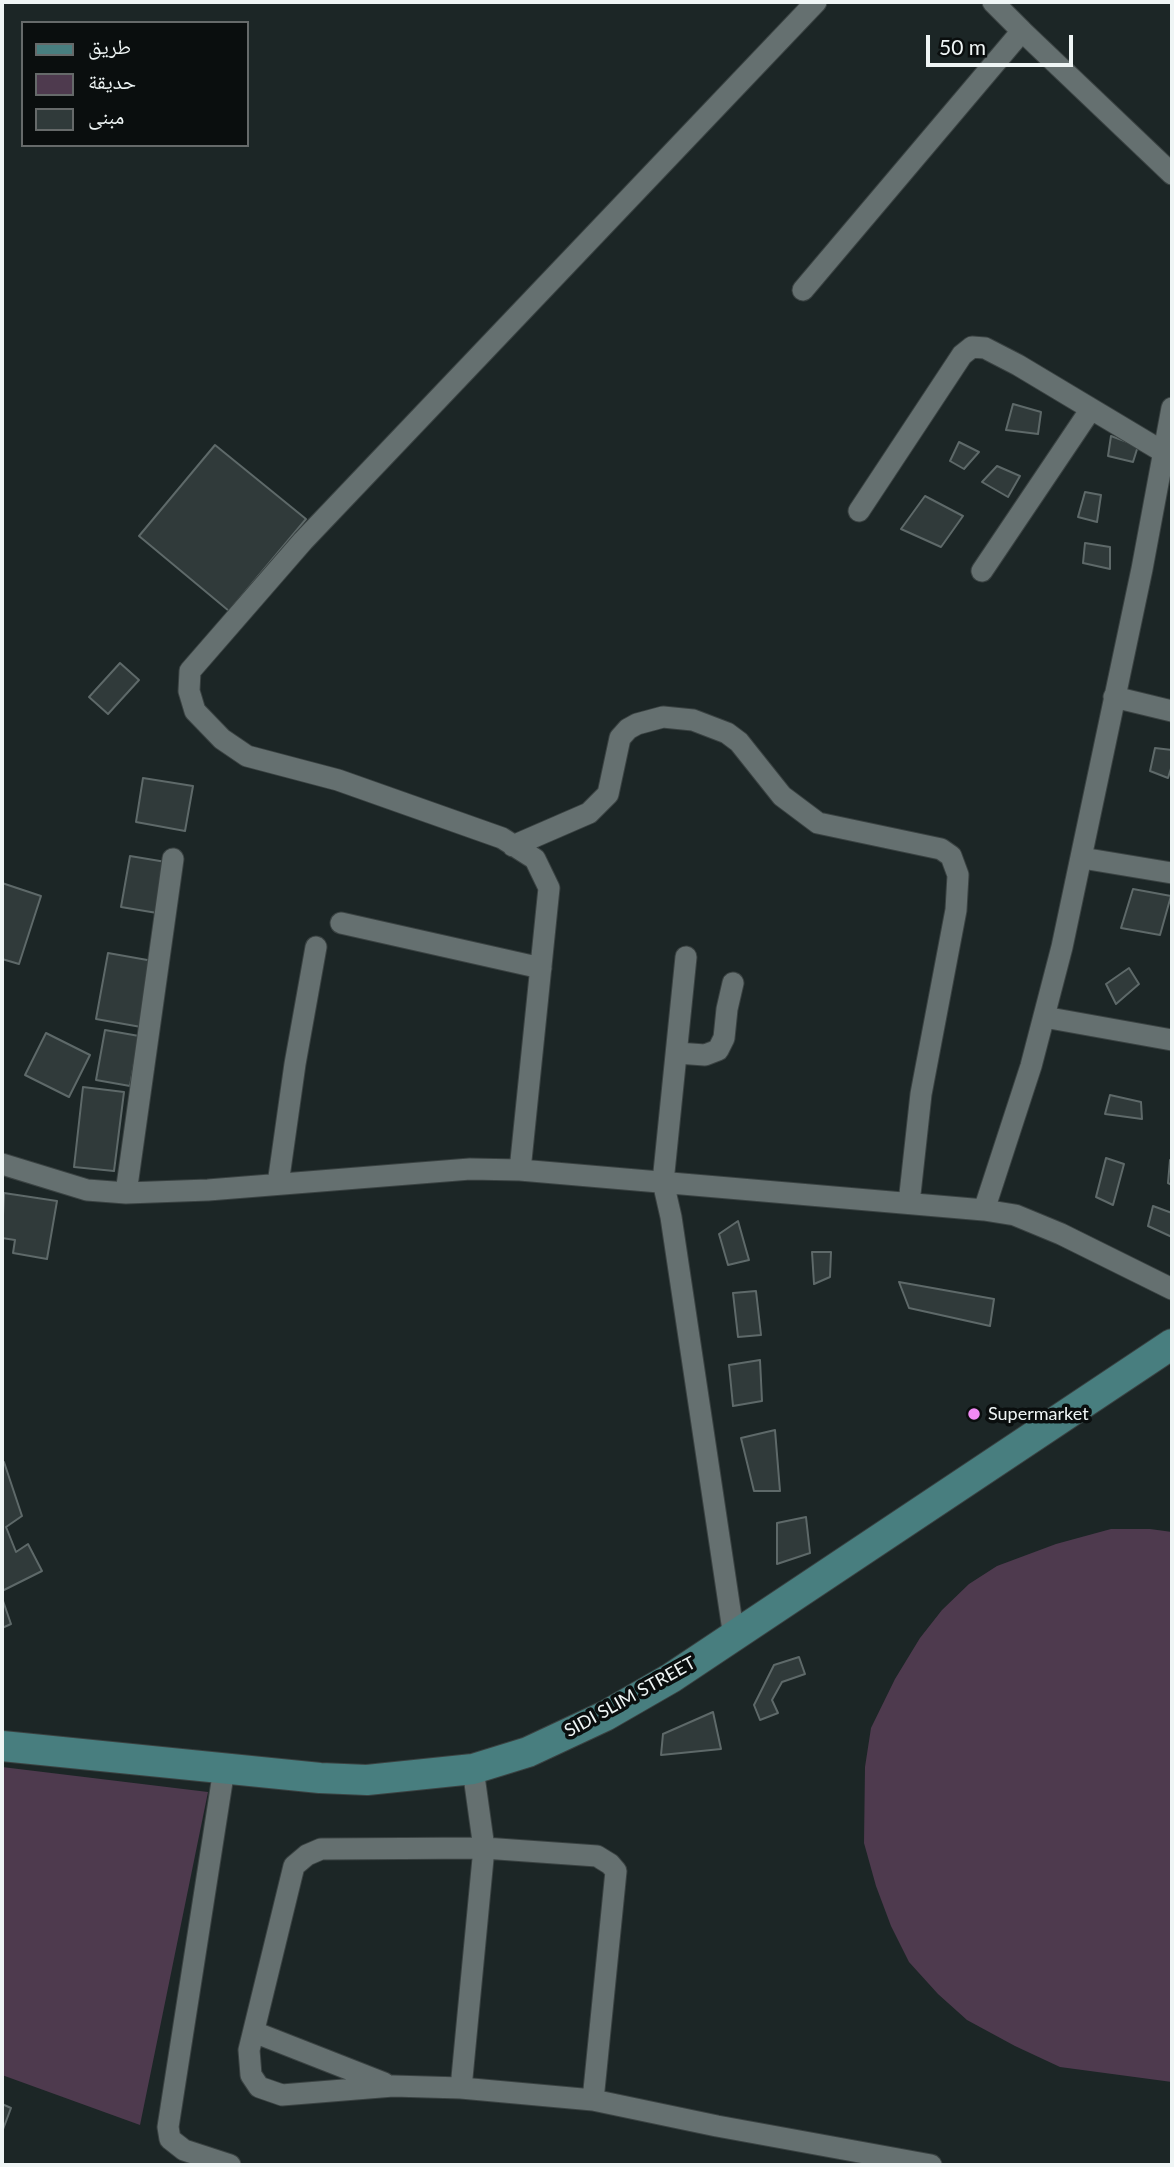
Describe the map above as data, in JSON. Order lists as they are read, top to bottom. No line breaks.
{"streets":{"main road":["SIDI SLIM STREET"]},"places":["Supermarket"],"legend":["طريق","حديقة","مبنى"],"scale_bar":"50 m"}
